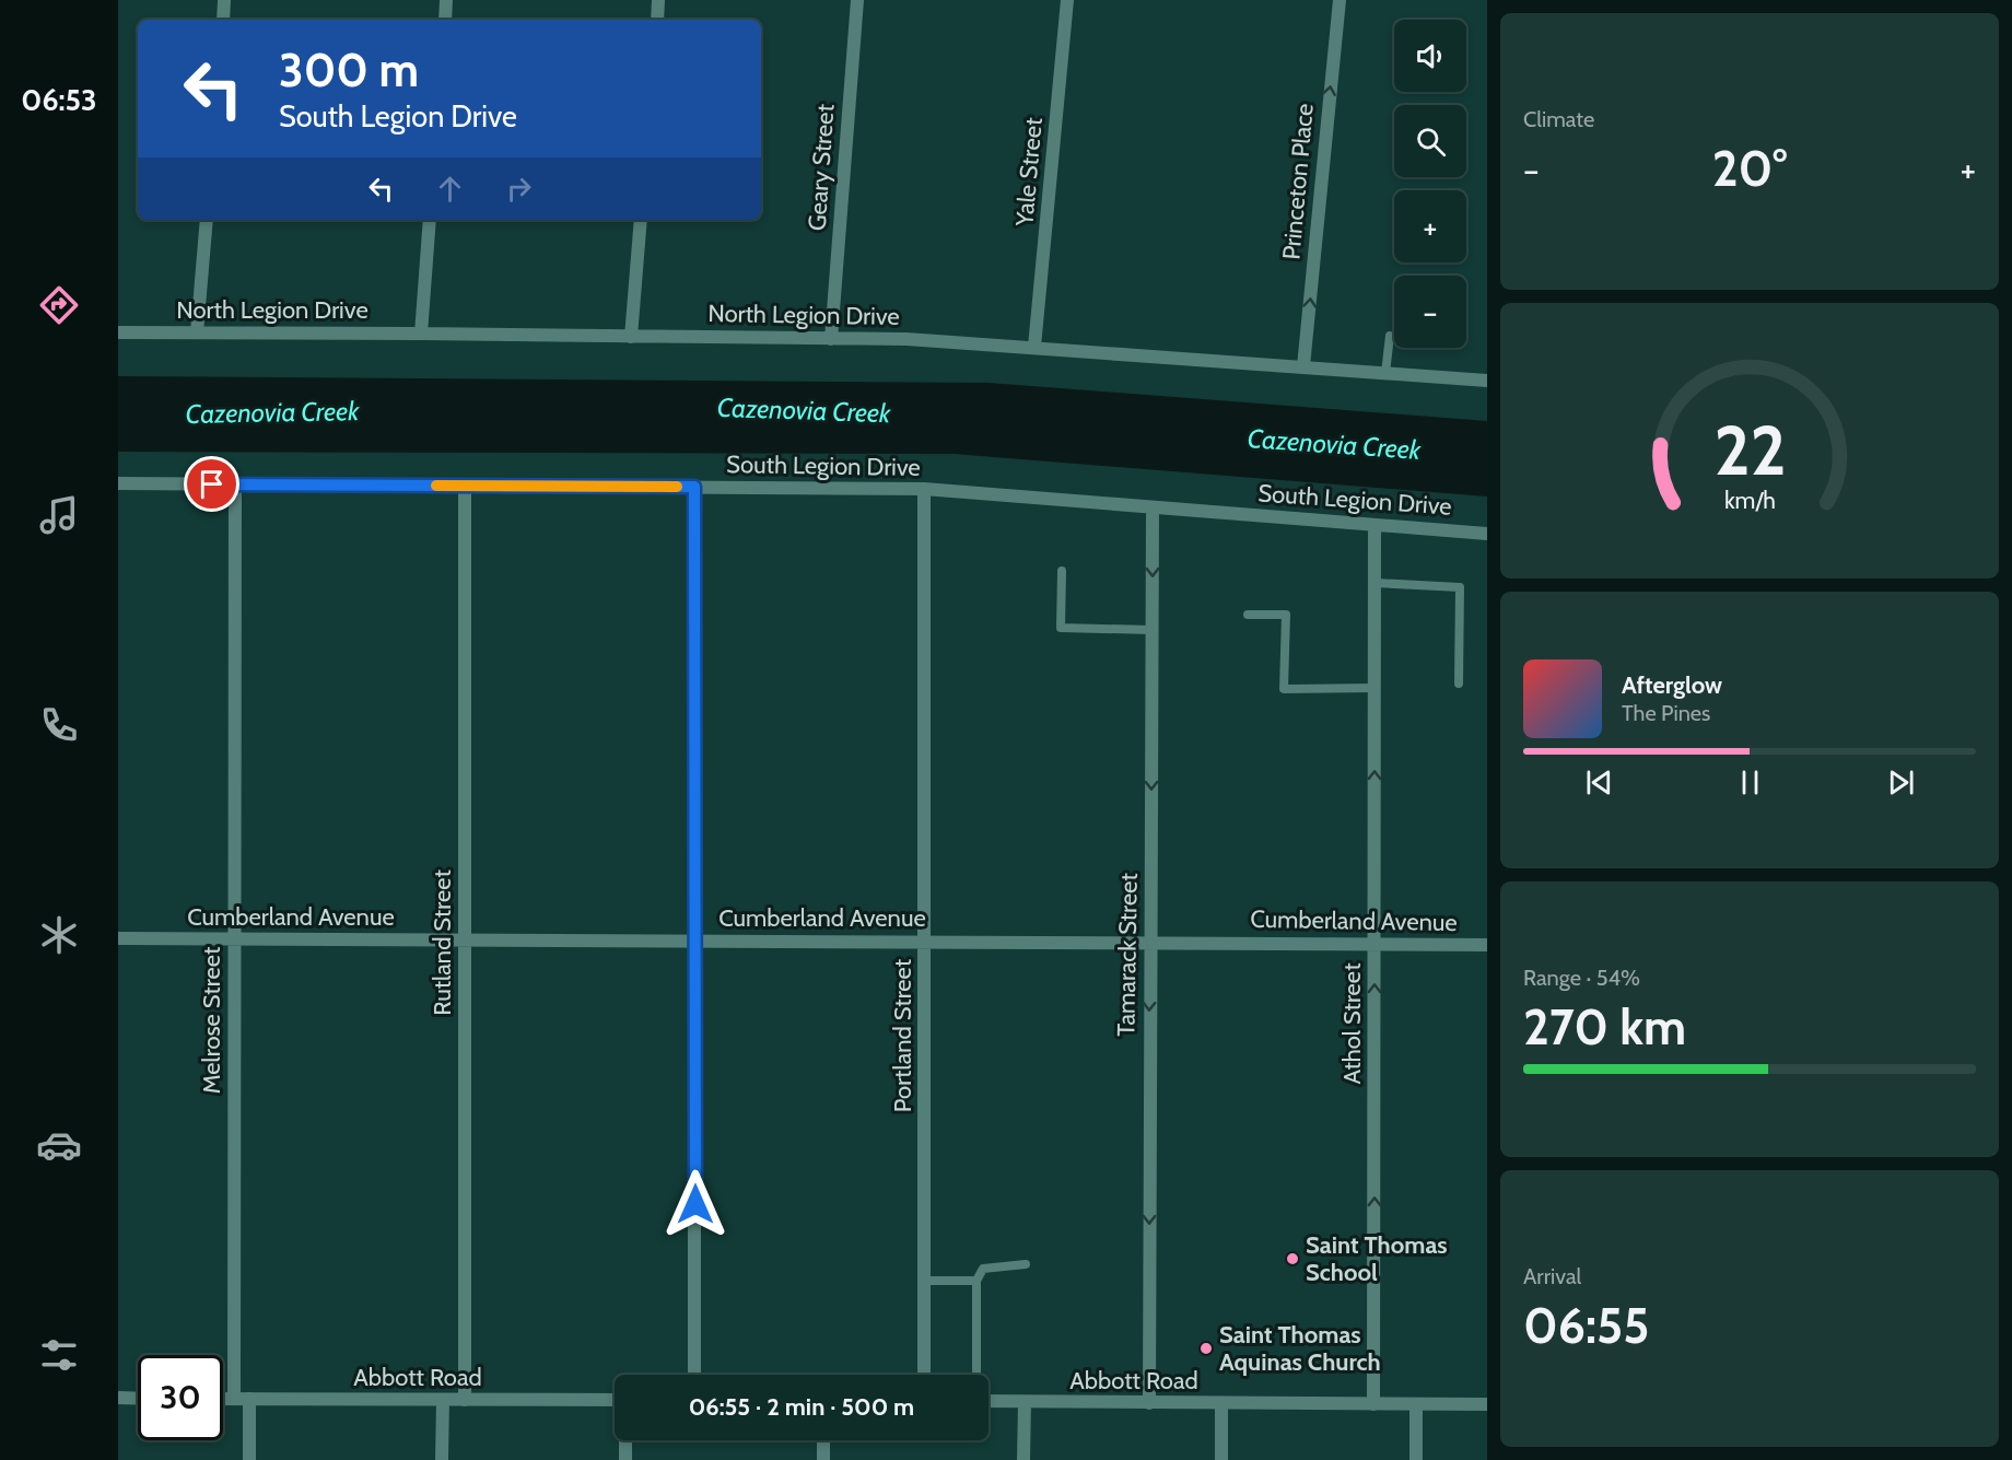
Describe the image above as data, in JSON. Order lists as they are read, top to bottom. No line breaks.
{"streets":{"street":["Geary Street","Yale Street","Princeton Place","North Legion Drive","South Legion Drive","Cumberland Avenue","Rutland Street","Tamarack Street","Melrose Street","Athol Street","Portland Street","Abbott Road"]},"crossings":[["Geary Street","North Legion Drive"],["Yale Street","North Legion Drive"],["Princeton Place","North Legion Drive"],["South Legion Drive","Rutland Street"],["South Legion Drive","Tamarack Street"],["South Legion Drive","Melrose Street"],["South Legion Drive","Athol Street"],["South Legion Drive","Portland Street"],["Cumberland Avenue","Rutland Street"],["Cumberland Avenue","Tamarack Street"],["Cumberland Avenue","Melrose Street"],["Cumberland Avenue","Athol Street"],["Cumberland Avenue","Portland Street"],["Rutland Street","Abbott Road"],["Tamarack Street","Abbott Road"],["Melrose Street","Abbott Road"],["Athol Street","Abbott Road"]],"one_way":["Princeton Place","Tamarack Street","Athol Street"],"water":["Cazenovia Creek"],"places":["Saint Thomas School","Saint Thomas Aquinas Church"],"page":{"tabs":"06:53","tile":["Climate",["Range · 54%","270 km"],["Arrival","06:55"]],"map_buttons":["+","−"],"turn":["300 m","South Legion Drive"],"heat":["−","20°","+"],"song":["Afterglow","The Pines"],"limit":"30","trip":"06:55 · 2 min · 500 m","gauge":["22","km/h"]}}
